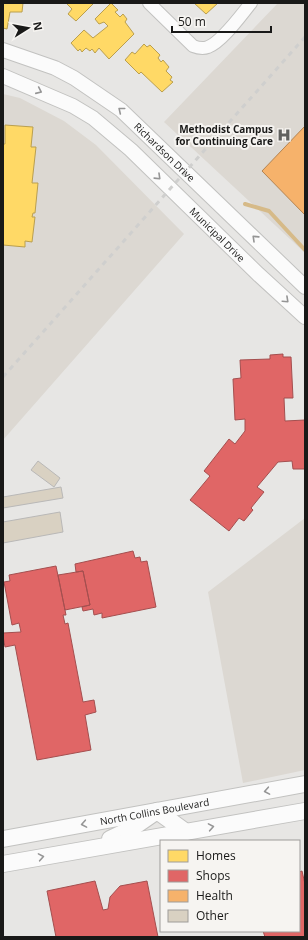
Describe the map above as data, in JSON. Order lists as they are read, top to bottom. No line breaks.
{"streets":{"main road":["North Collins Boulevard"],"street":["Richardson Drive","Municipal Drive"]},"one_way":["Richardson Drive","Municipal Drive"],"places":{"hospital":["Methodist Campus for Continuing Care"]},"legend":["Homes","Shops","Health","Other"],"scale_bar":"50 m","north":"right"}
